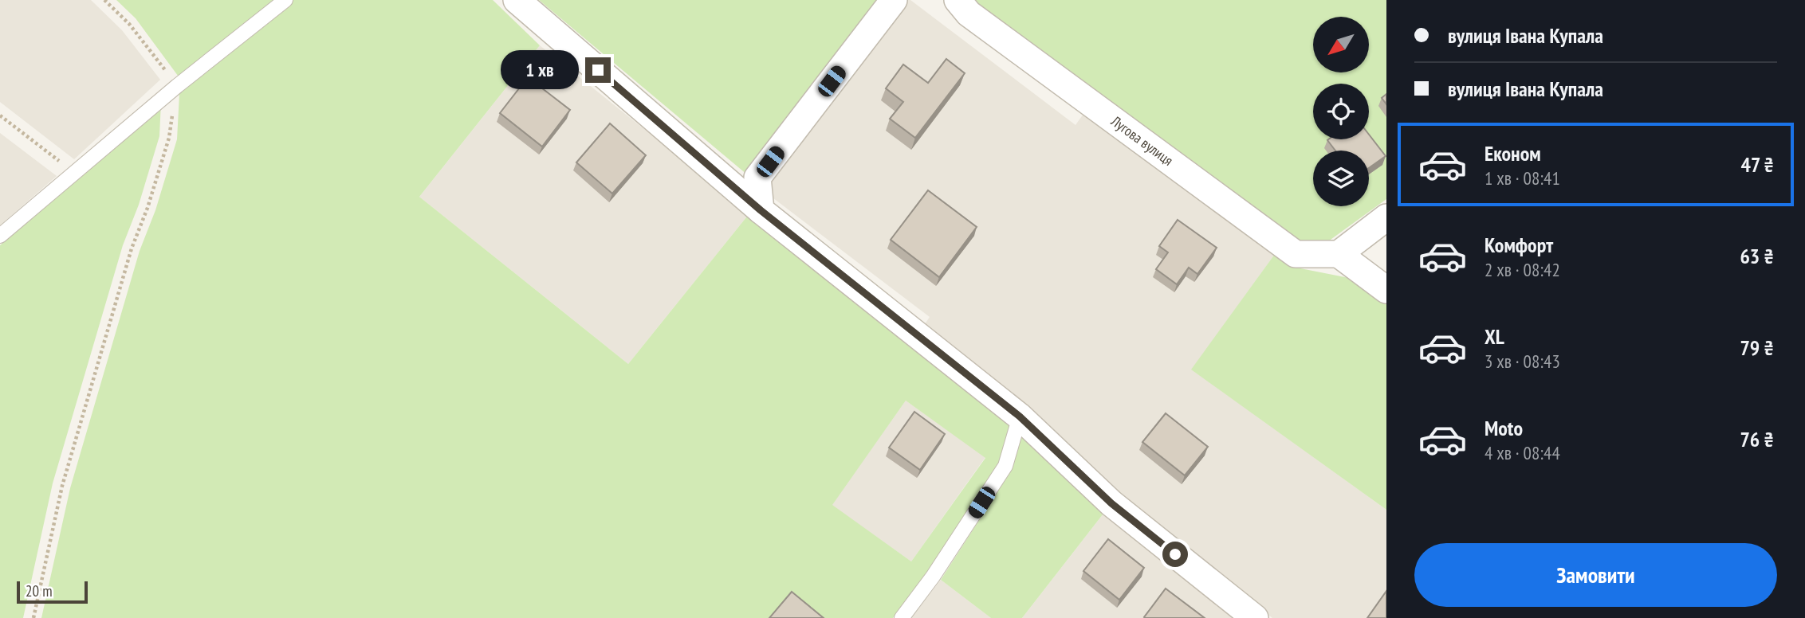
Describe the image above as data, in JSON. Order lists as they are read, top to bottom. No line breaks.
{"streets":{"street":["Лугова вулиця"]},"scale_bar":"20 m","north":"bottom left","page":{"banner":["вулиця Івана Купала","вулиця Івана Купала"],"bubble":"1 хв","list":[{"name":"Економ","note":"1 хв · 08:41","value":"47 ₴"},{"name":"Комфорт","note":"2 хв · 08:42","value":"63 ₴"},{"name":"XL","note":"3 хв · 08:43","value":"79 ₴"},{"name":"Moto","note":"4 хв · 08:44","value":"76 ₴"}],"buttons":"Замовити","scale":"20 m"}}
